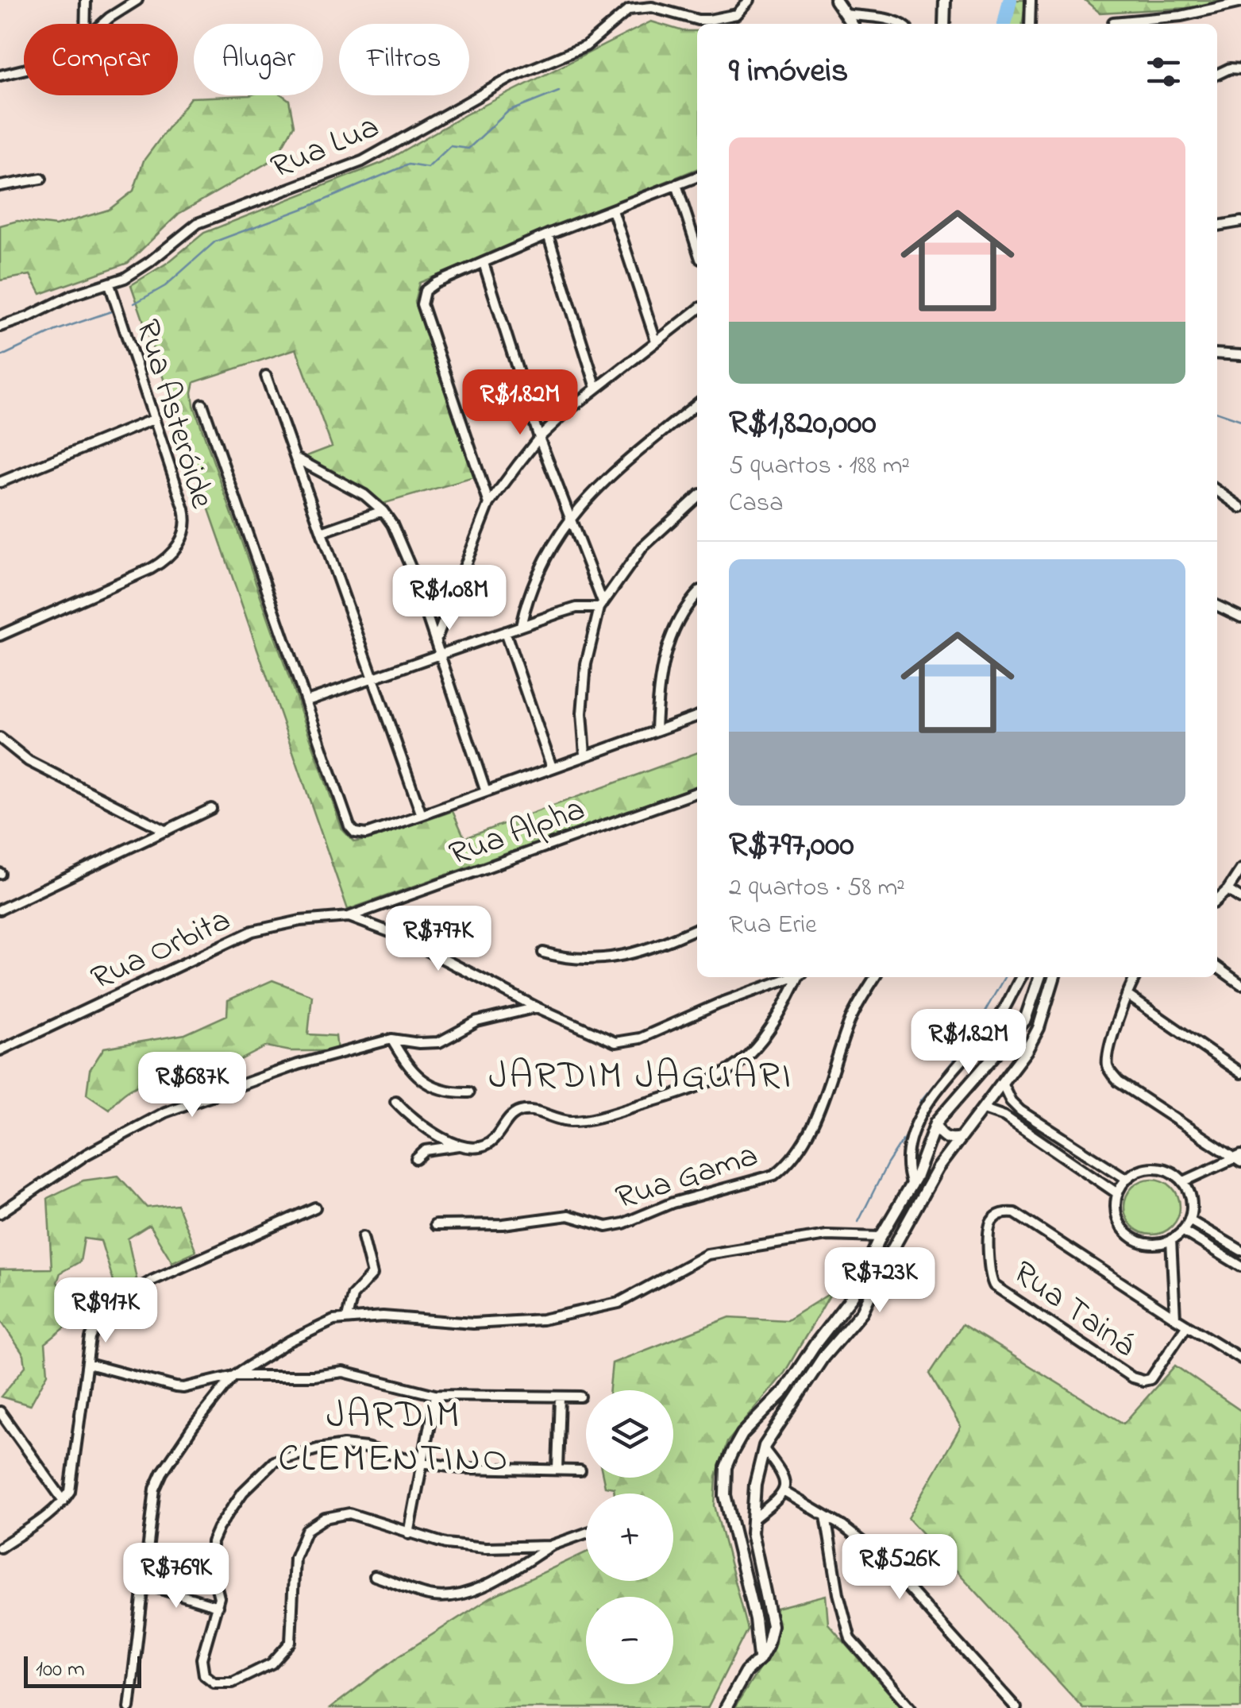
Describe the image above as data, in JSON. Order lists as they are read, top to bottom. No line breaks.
{"streets":{"street":["Rua Lua","Rua Asteróide","Rua Alpha","Rua Orbita","Rua Gama","Rua Tainá"]},"crossings":[["Rua Lua","Rua Asteróide"],["Rua Alpha","Rua Orbita"]],"districts":["JARDIM JAGUARI","JARDIM CLEMENTINO"],"scale_bar":"100 m","page":{"chip":["Comprar","Alugar","Filtros"],"heading":"9 imóveis","list":[{"name":"R$1,820,000","note":"5 quartos · 188 m² · Casa"},{"name":"R$797,000","note":"2 quartos · 58 m² · Rua Erie"}],"price":["R$1.82M","R$1.08M","R$797K","R$1.82M","R$687K","R$723K","R$917K","R$526K","R$769K"],"map_buttons":["+","−"],"scale":"100 m"}}
